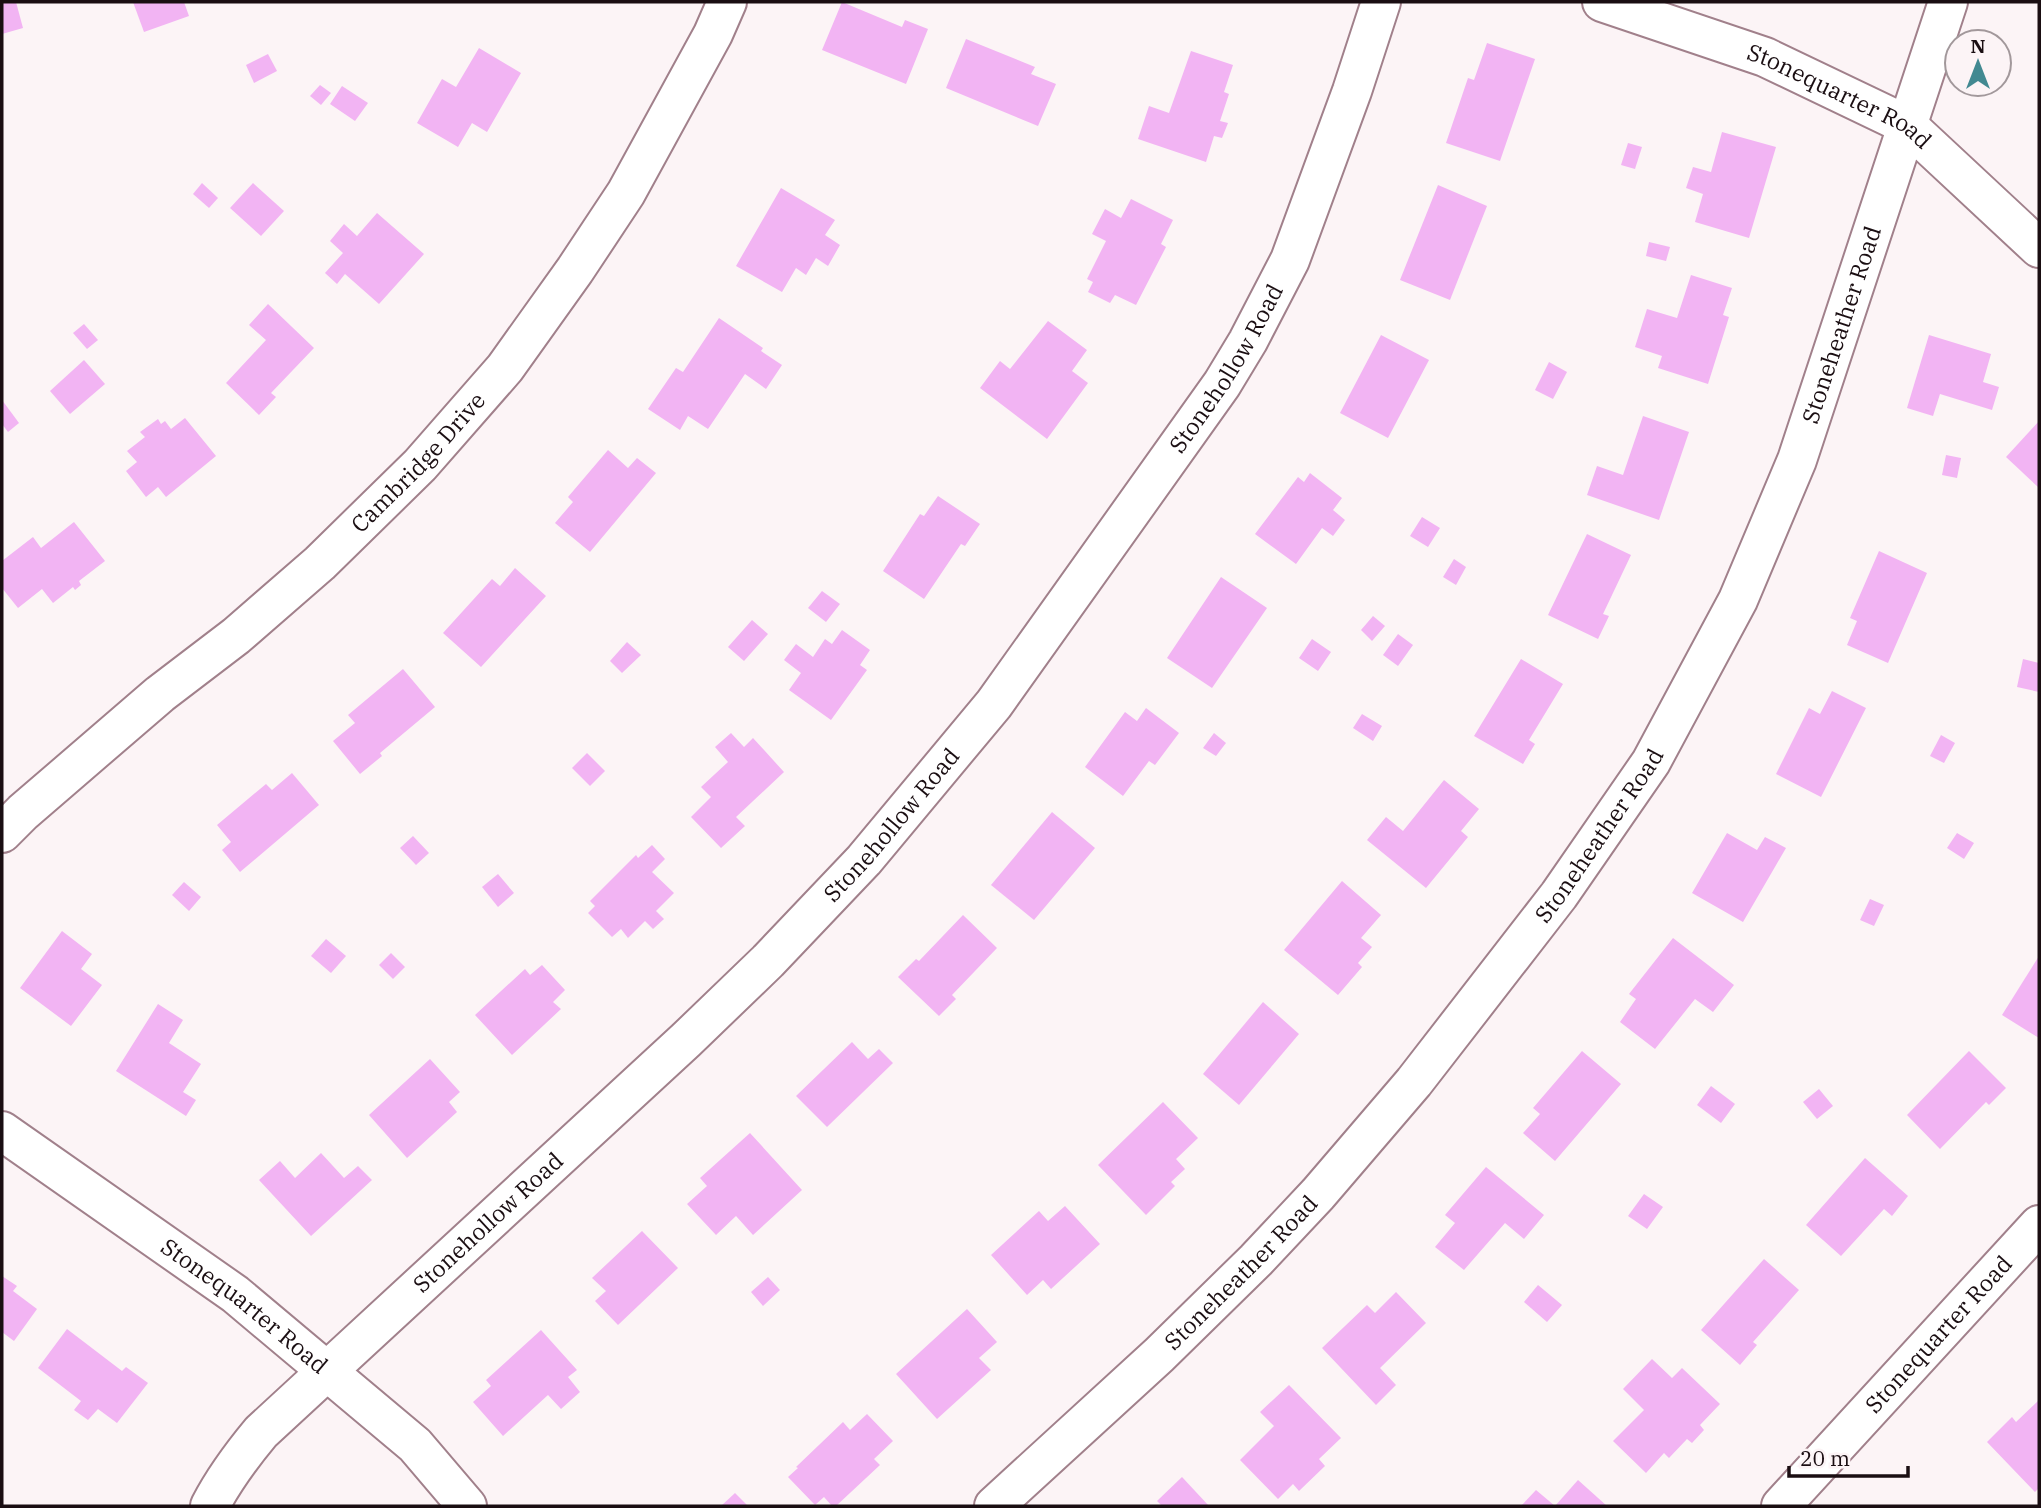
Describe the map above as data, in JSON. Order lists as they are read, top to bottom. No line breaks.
{"streets":{"street":["Stonequarter Road","Stoneheather Road","Stonehollow Road","Cambridge Drive"]},"crossings":[["Stonequarter Road","Stoneheather Road"],["Stonequarter Road","Stonehollow Road"]],"scale_bar":"20 m","north":"top"}
